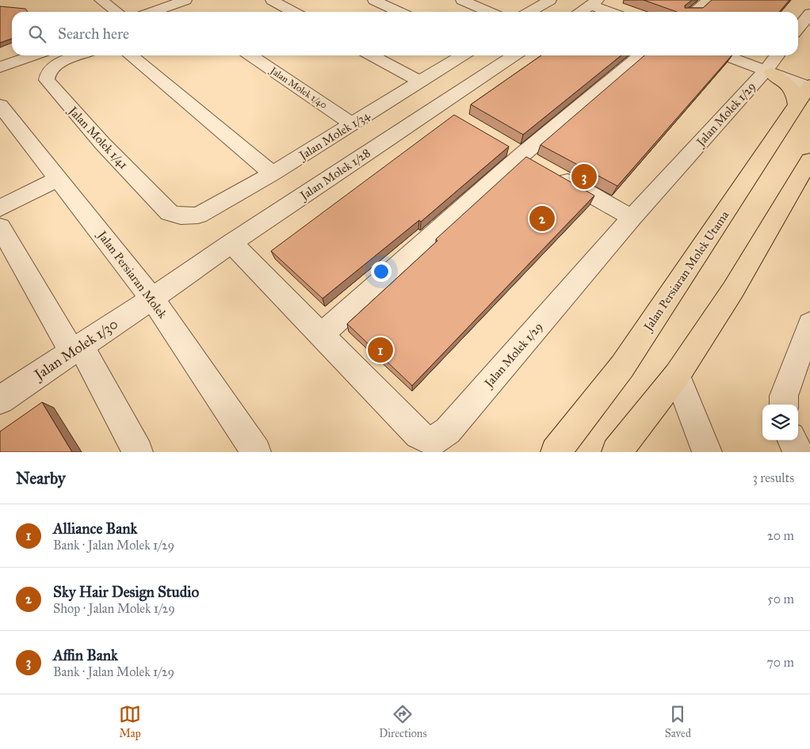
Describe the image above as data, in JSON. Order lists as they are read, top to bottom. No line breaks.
{"streets":{"main road":["Jalan Persiaran Molek Utama"],"street":["Jalan Molek 1/40","Jalan Molek 1/29","Jalan Molek 1/34","Jalan Molek 1/41","Jalan Molek 1/28","Jalan Persiaran Molek","Jalan Molek 1/30"]},"crossings":[["Jalan Molek 1/40","Jalan Molek 1/34"],["Jalan Molek 1/29","Jalan Molek 1/28"],["Jalan Molek 1/34","Jalan Molek 1/41"],["Jalan Molek 1/28","Jalan Persiaran Molek"],["Jalan Molek 1/28","Jalan Molek 1/30"],["Jalan Persiaran Molek","Jalan Molek 1/30"]],"page":{"search":"Search here","pins":["3","2","1"],"heading":["Nearby","3 results"],"list":[{"mark":"1","name":"Alliance Bank","note":"Bank · Jalan Molek 1/29","value":"20 m"},{"mark":"2","name":"Sky Hair Design Studio","note":"Shop · Jalan Molek 1/29","value":"50 m"},{"mark":"3","name":"Affin Bank","note":"Bank · Jalan Molek 1/29","value":"70 m"}],"nav":["Map","Directions","Saved"]}}
